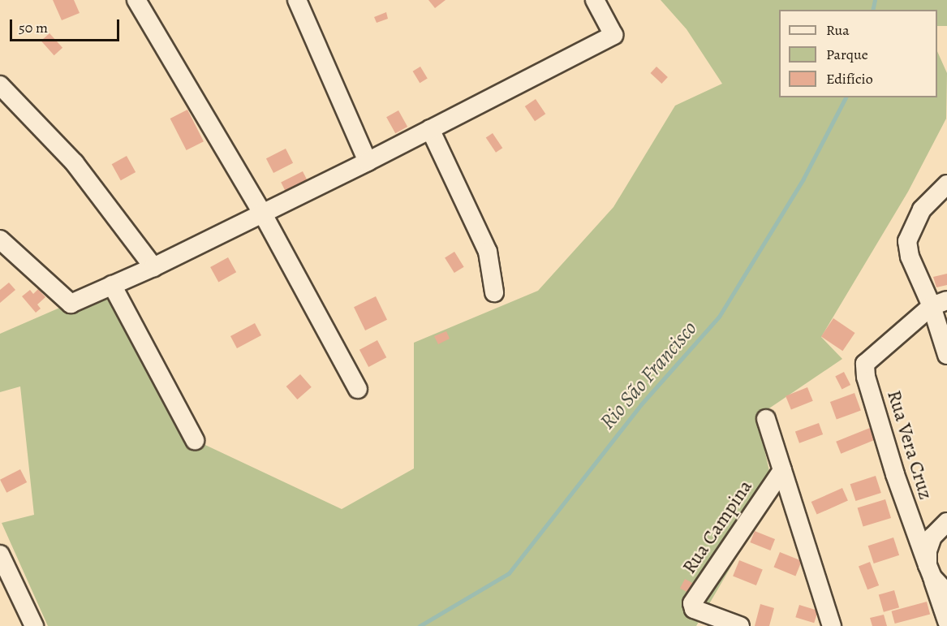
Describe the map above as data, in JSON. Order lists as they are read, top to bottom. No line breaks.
{"streets":{"street":["Rua Vera Cruz","Rua Campina"]},"water":["Rio São Francisco"],"legend":["Rua","Parque","Edifício"],"scale_bar":"50 m"}
